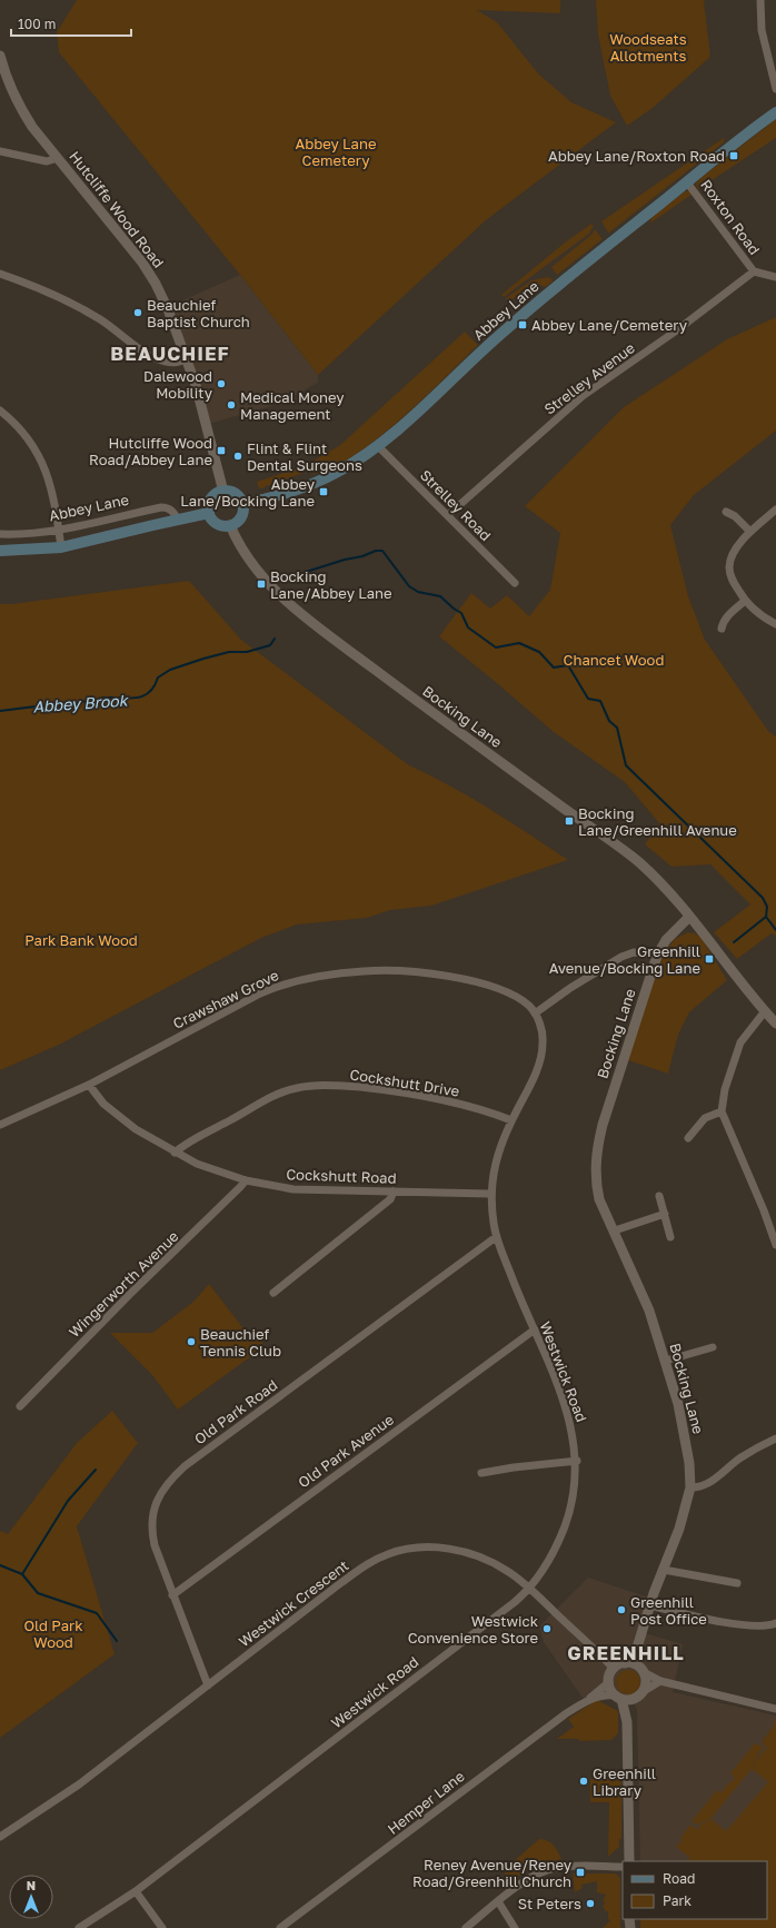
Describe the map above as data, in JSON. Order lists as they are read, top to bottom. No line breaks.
{"streets":{"main road":["Abbey Lane"],"street":["Hutcliffe Wood Road","Roxton Road","Strelley Avenue","Strelley Road","Bocking Lane","Crawshaw Grove","Cockshutt Drive","Cockshutt Road","Wingerworth Avenue","Westwick Road","Old Park Road","Old Park Avenue","Westwick Crescent","Hemper Lane"]},"crossings":[["Hutcliffe Wood Road","Abbey Lane"],["Hutcliffe Wood Road","Bocking Lane"],["Roxton Road","Abbey Lane"],["Roxton Road","Strelley Avenue"],["Abbey Lane","Strelley Road"],["Abbey Lane","Bocking Lane"],["Strelley Avenue","Strelley Road"],["Bocking Lane","Westwick Crescent"],["Bocking Lane","Hemper Lane"],["Crawshaw Grove","Cockshutt Road"],["Crawshaw Grove","Westwick Road"],["Cockshutt Drive","Cockshutt Road"],["Cockshutt Drive","Westwick Road"],["Cockshutt Road","Wingerworth Avenue"],["Cockshutt Road","Westwick Road"],["Westwick Road","Old Park Road"],["Westwick Road","Old Park Avenue"],["Westwick Road","Westwick Crescent"],["Old Park Road","Old Park Avenue"],["Old Park Road","Westwick Crescent"],["Westwick Crescent","Hemper Lane"]],"districts":["BEAUCHIEF","GREENHILL"],"water":["Abbey Brook"],"parks":["Woodseats Allotments","Abbey Lane Cemetery","Chancet Wood","Park Bank Wood","Old Park Wood"],"places":{"transit":["Abbey Lane/Roxton Road","Abbey Lane/Cemetery","Hutcliffe Wood Road/Abbey Lane","Abbey Lane/Bocking Lane","Bocking Lane/Abbey Lane","Bocking Lane/Greenhill Avenue","Greenhill Avenue/Bocking Lane","Reney Avenue/Reney Road/Greenhill Church"],"other":["Beauchief Baptist Church","Dalewood Mobility","Medical Money Management","Flint & Flint Dental Surgeons","Beauchief Tennis Club","Greenhill Post Office","Westwick Convenience Store","Greenhill Library","St Peters"]},"legend":["Road","Park"],"scale_bar":"100 m","north":"top"}
